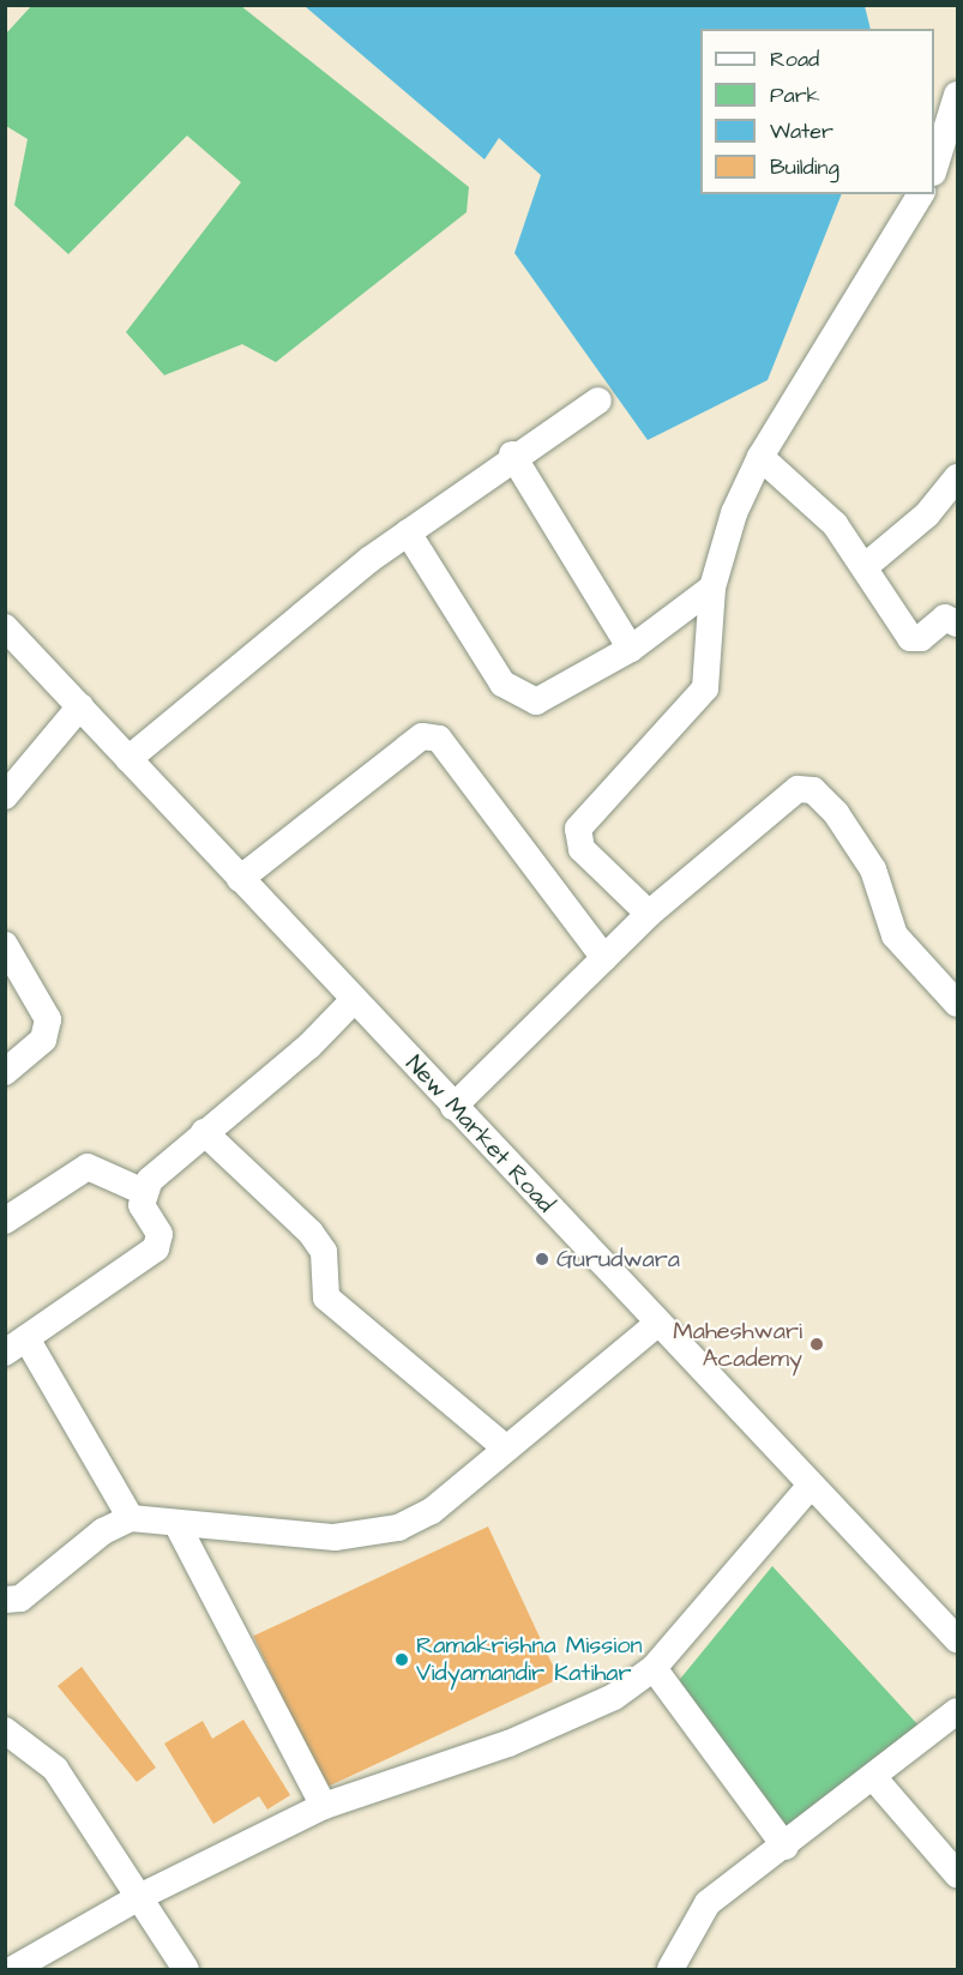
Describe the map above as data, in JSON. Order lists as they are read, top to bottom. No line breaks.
{"streets":{"street":["New Market Road"]},"places":["Gurudwara","Maheshwari Academy","Ramakrishna Mission Vidyamandir Katihar"],"legend":["Road","Park","Water","Building"]}
